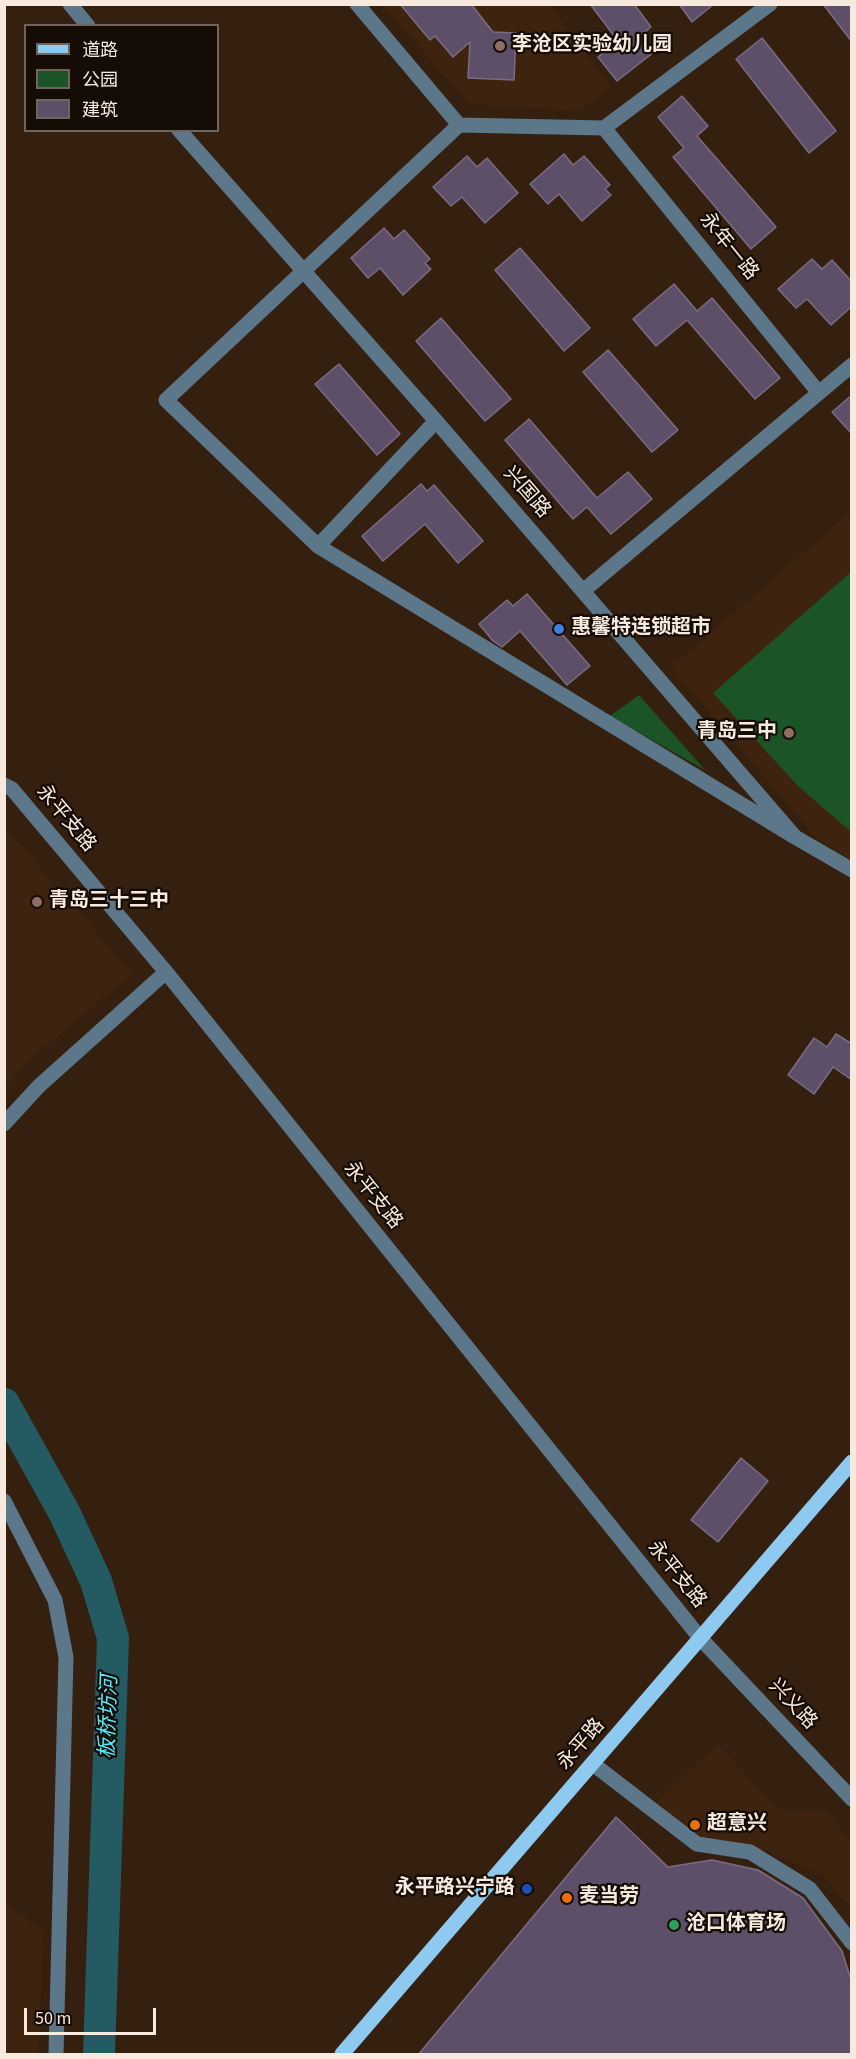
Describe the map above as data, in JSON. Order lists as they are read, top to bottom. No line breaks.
{"streets":{"main road":["永平路"],"street":["永年一路","兴国路","永平支路","兴义路"]},"crossings":[["永平支路","兴义路"],["永平支路","永平路"],["兴义路","永平路"]],"water":["板桥坊河"],"places":["李沧区实验幼儿园","惠馨特连锁超市","青岛三中","青岛三十三中","超意兴","永平路兴宁路","麦当劳","沧口体育场"],"legend":["道路","公园","建筑"],"scale_bar":"50 m"}
